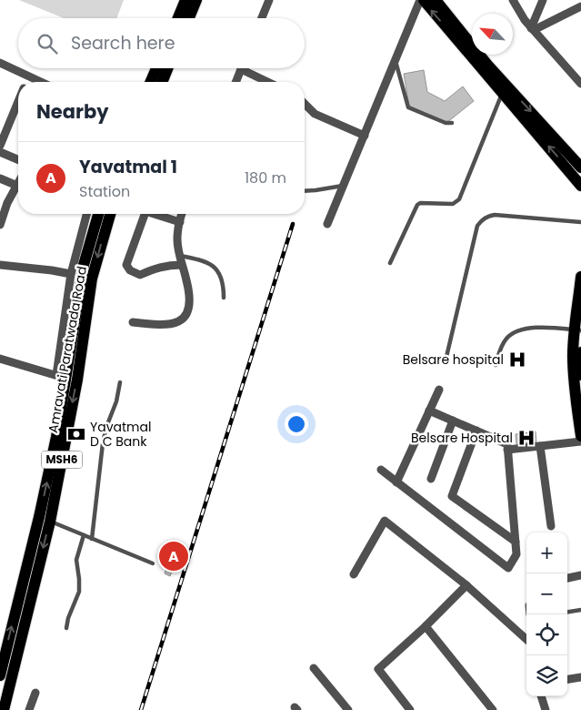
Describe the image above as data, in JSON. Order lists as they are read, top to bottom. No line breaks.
{"streets":{"main road":["Amravati Paratwada Road","MSH6"]},"places":{"hospital":["Belsare hospital","Belsare Hospital"],"bank":["Yavatmal D C Bank"]},"north":"top left","page":{"search":"Search here","heading":"Nearby","list":[{"mark":"A","name":"Yavatmal 1","note":"Station","value":"180 m"}],"map_buttons":["+","−"],"pins":"A"}}
